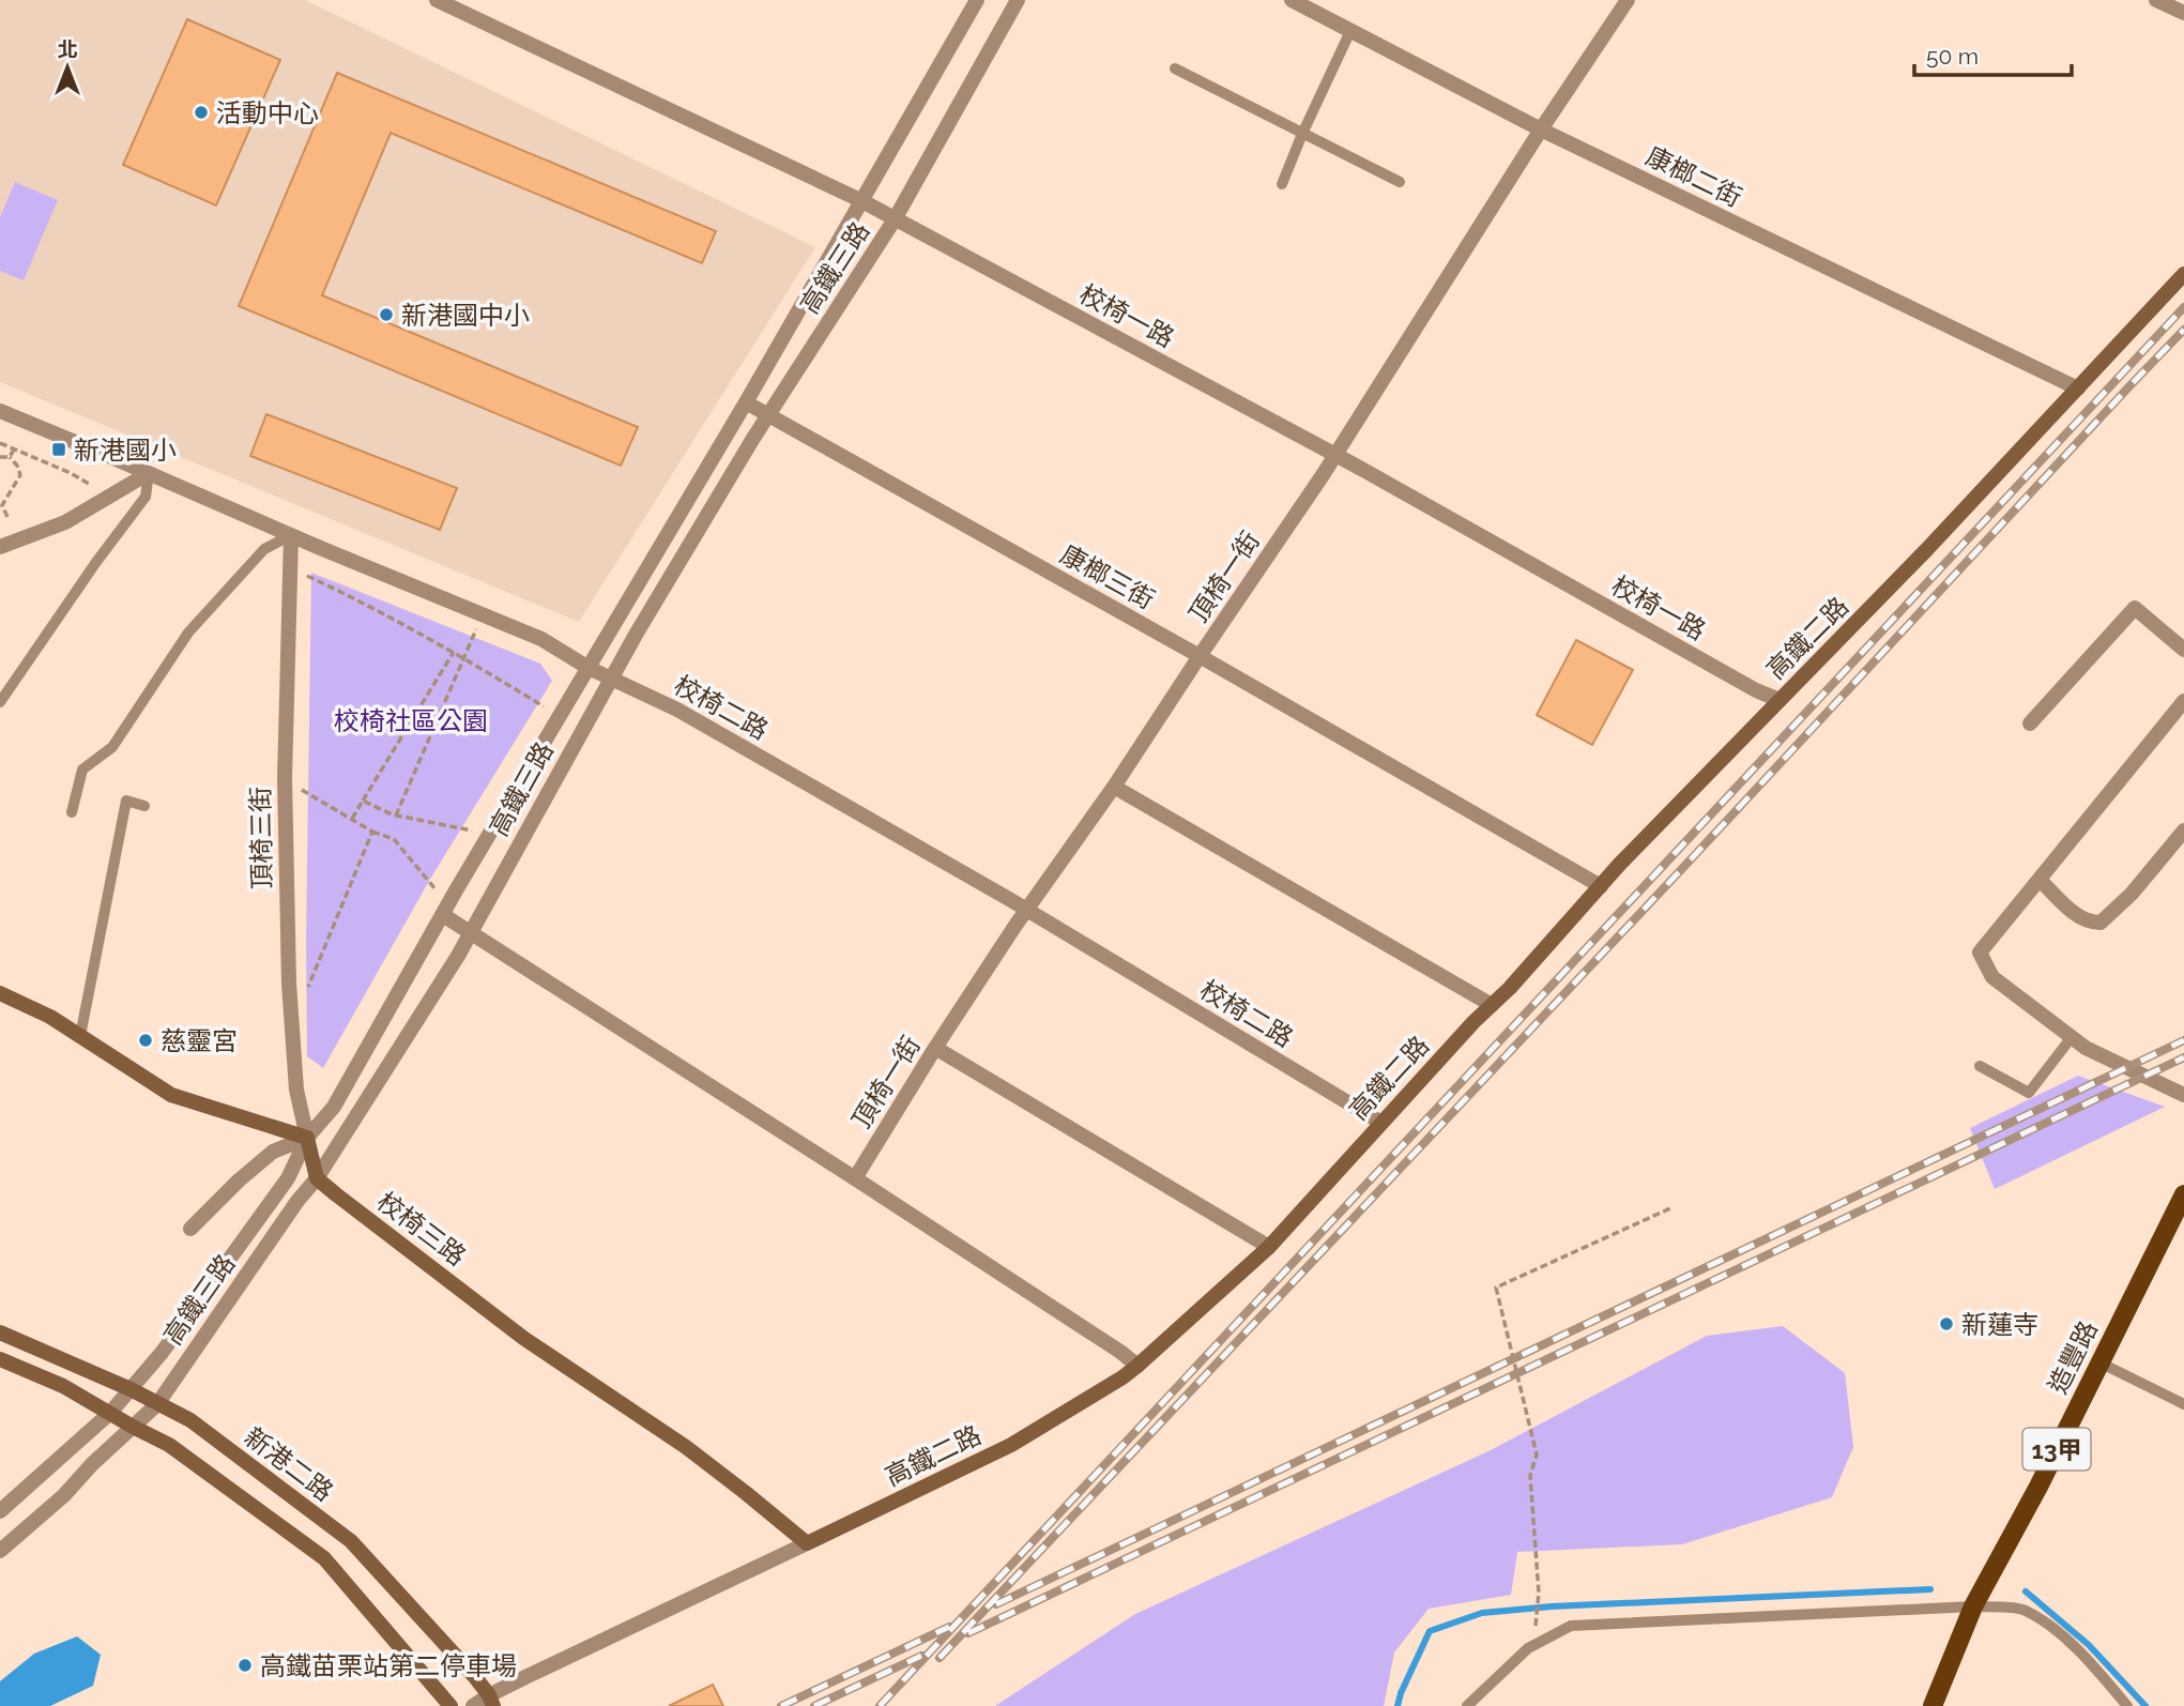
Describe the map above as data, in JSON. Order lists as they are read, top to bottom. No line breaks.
{"streets":{"main road":["造豐路","13甲"],"street":["康榔二街","高鐵三路","校椅一路","康榔三街","頂椅一街","高鐵二路","校椅二路","頂椅三街","校椅三路","新港二路"]},"crossings":[["康榔二街","頂椅一街"],["康榔二街","高鐵二路"],["高鐵三路","校椅一路"],["高鐵三路","康榔三街"],["高鐵三路","校椅二路"],["高鐵三路","頂椅三街"],["高鐵三路","校椅三路"],["高鐵三路","新港二路"],["校椅一路","頂椅一街"],["校椅一路","高鐵二路"],["康榔三街","頂椅一街"],["康榔三街","高鐵二路"],["頂椅一街","校椅二路"],["高鐵二路","校椅二路"],["高鐵二路","校椅三路"],["高鐵二路","新港二路"],["校椅二路","頂椅三街"]],"parks":["校椅社區公園"],"places":{"other":["活動中心","新港國中小","慈靈宮","新蓮寺","高鐵苗栗站第二停車場"],"transit":["新港國小"]},"scale_bar":"50 m","north":"top"}
